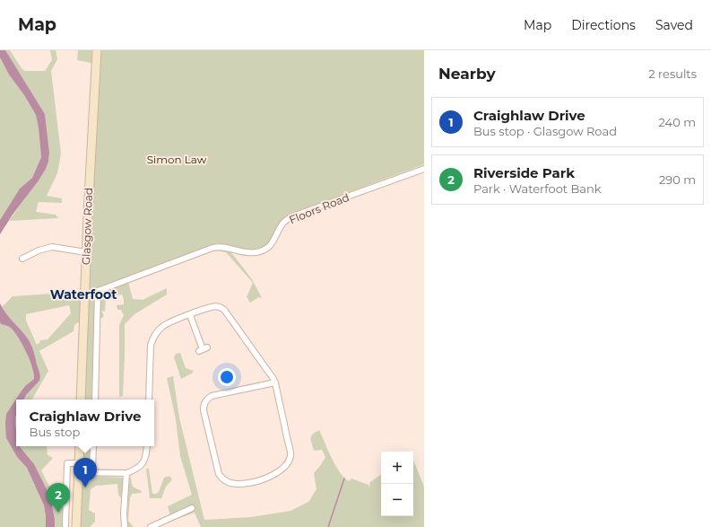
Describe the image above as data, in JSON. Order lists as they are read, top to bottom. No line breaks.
{"streets":{"main road":["Glasgow Road"],"street":["Floors Road"]},"crossings":[["Floors Road","Glasgow Road"]],"districts":["Waterfoot"],"parks":["Simon Law"],"page":{"header":"Map","nav":["Map","Directions","Saved"],"heading":["Nearby","2 results"],"list":[{"mark":"1","name":"Craighlaw Drive","note":"Bus stop · Glasgow Road","value":"240 m"},{"mark":"2","name":"Riverside Park","note":"Park · Waterfoot Bank","value":"290 m"}],"popup":["Craighlaw Drive","Bus stop"],"map_buttons":["+","−"],"pins":["1","2"]}}
